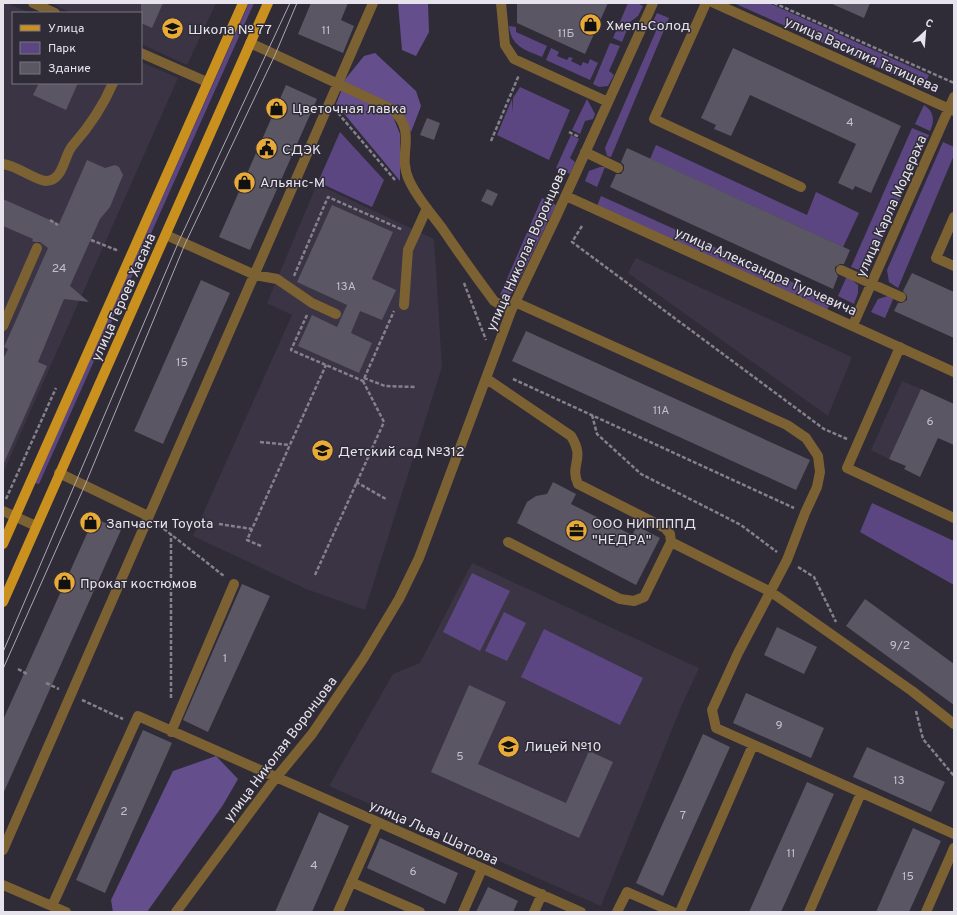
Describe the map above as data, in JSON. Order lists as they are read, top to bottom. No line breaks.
{"streets":{"main road":["улица Героев Хасана"],"street":["улица Василия Татищева","улица Карла Модераха","улица Николая Воронцова","улица Александра Турчевича","улица Льва Шатрова"]},"crossings":[["улица Василия Татищева","улица Карла Модераха"],["улица Карла Модераха","улица Александра Турчевича"],["улица Николая Воронцова","улица Александра Турчевича"],["улица Николая Воронцова","улица Льва Шатрова"]],"places":{"shop":["ХмельСолод","Цветочная лавка","Альянс-М","Запчасти Toyota","Прокат костюмов"],"school or university":["Школа № 77","Детский сад №312","Лицей №10"],"public building":["СДЭК"],"office":["ООО НИППППД \"НЕДРА\""]},"house_numbers":["11","11Б","4","24","13А","15","11А","6","9/2","1","9","5","13","2","7","11","4","6","15"],"legend":["Улица","Парк","Здание"],"north":"top right"}
